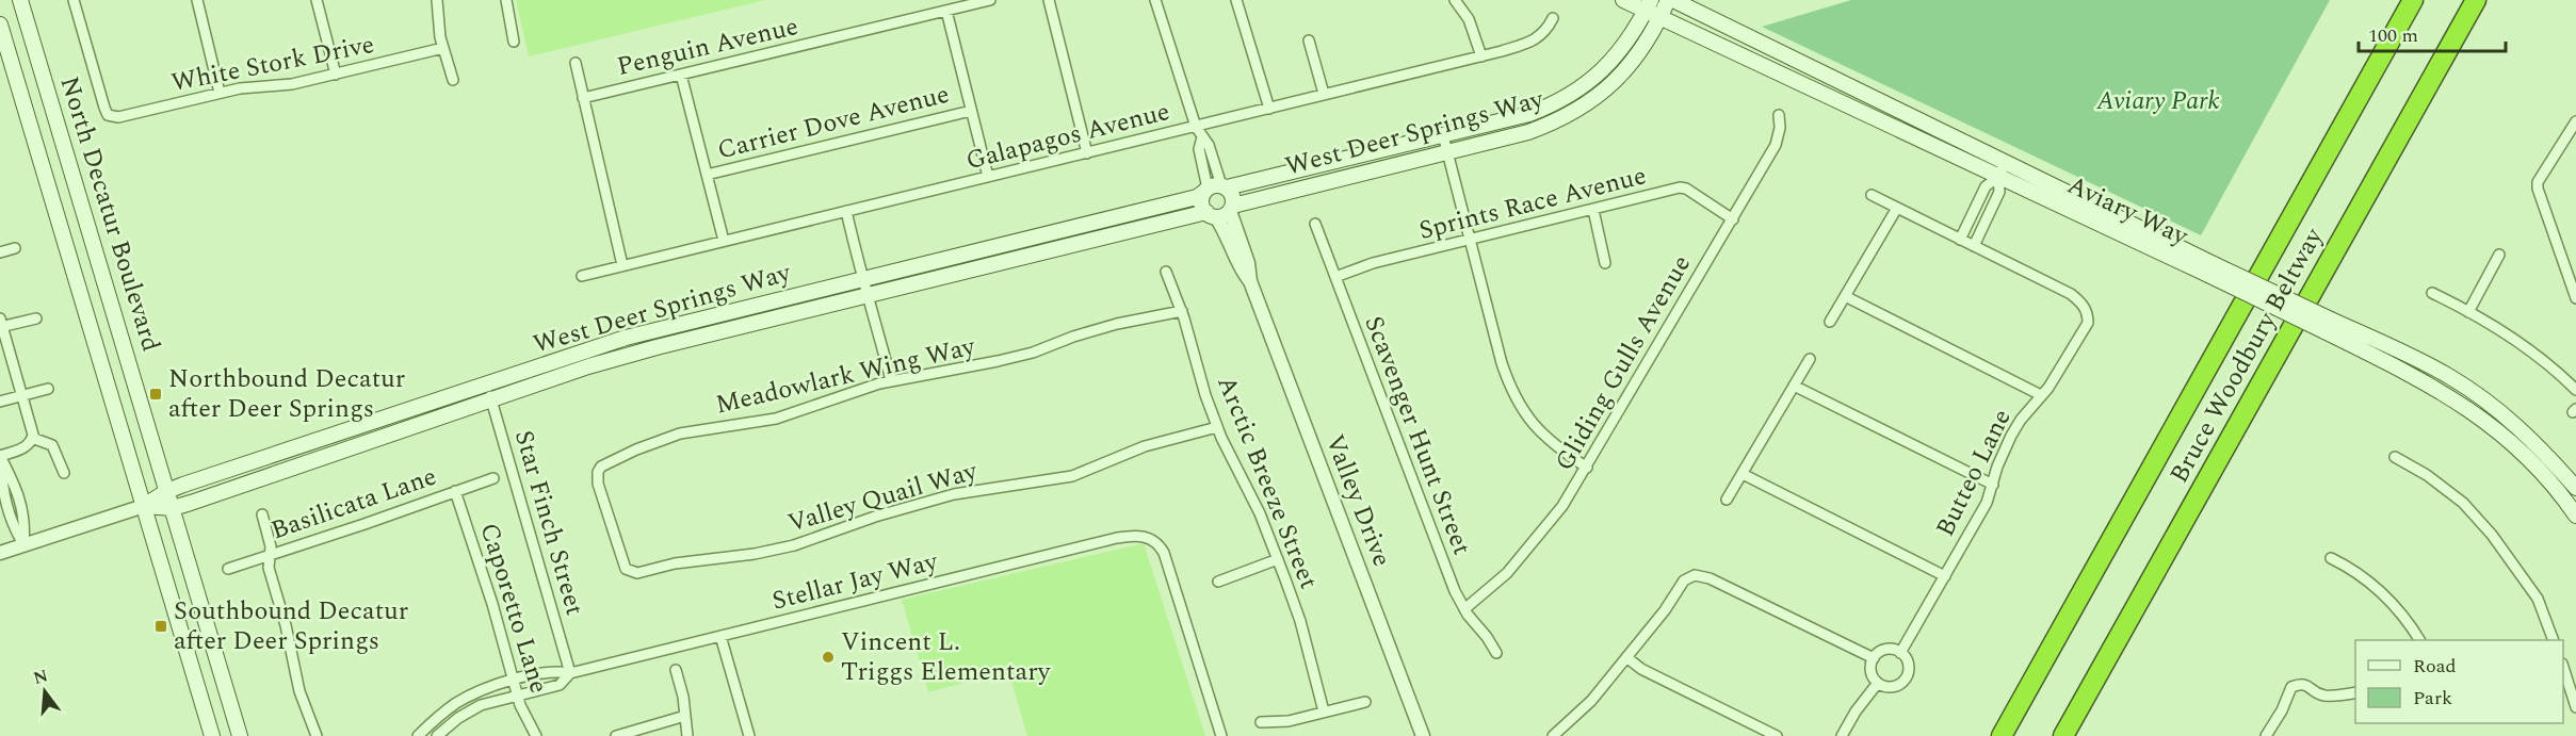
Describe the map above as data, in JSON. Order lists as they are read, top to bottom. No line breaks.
{"streets":{"highway":["Bruce Woodbury Beltway"],"main road":["West Deer Springs Way","Aviary Way","North Decatur Boulevard"],"street":["Penguin Avenue","White Stork Drive","Carrier Dove Avenue","Galapagos Avenue","Sprints Race Avenue","Gliding Gulls Avenue","Meadowlark Wing Way","Scavenger Hunt Street","Butteo Lane","Arctic Breeze Street","Valley Quail Way","Valley Drive","Basilicata Lane","Star Finch Street","Stellar Jay Way","Caporetto Lane"]},"crossings":[["West Deer Springs Way","Aviary Way"],["West Deer Springs Way","North Decatur Boulevard"],["West Deer Springs Way","Valley Drive"],["West Deer Springs Way","Star Finch Street"],["Sprints Race Avenue","Gliding Gulls Avenue"],["Sprints Race Avenue","Scavenger Hunt Street"],["Gliding Gulls Avenue","Scavenger Hunt Street"],["Meadowlark Wing Way","Arctic Breeze Street"],["Meadowlark Wing Way","Valley Quail Way"],["Arctic Breeze Street","Valley Quail Way"],["Basilicata Lane","Caporetto Lane"],["Star Finch Street","Stellar Jay Way"]],"parks":["Aviary Park"],"places":{"transit":["Northbound Decatur after Deer Springs","Southbound Decatur after Deer Springs"],"other":["Vincent L. Triggs Elementary"]},"legend":["Road","Park"],"scale_bar":"100 m","north":"top"}
